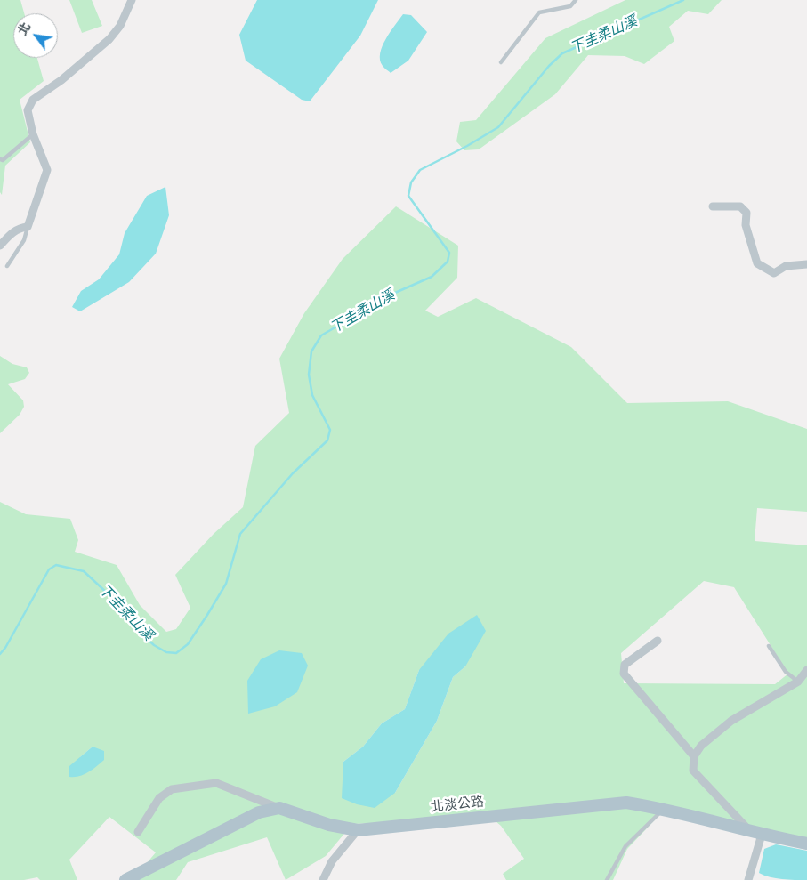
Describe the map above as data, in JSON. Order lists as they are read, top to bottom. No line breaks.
{"streets":{"main road":["北淡公路"]},"water":["下圭柔山溪"],"north":"top left"}
